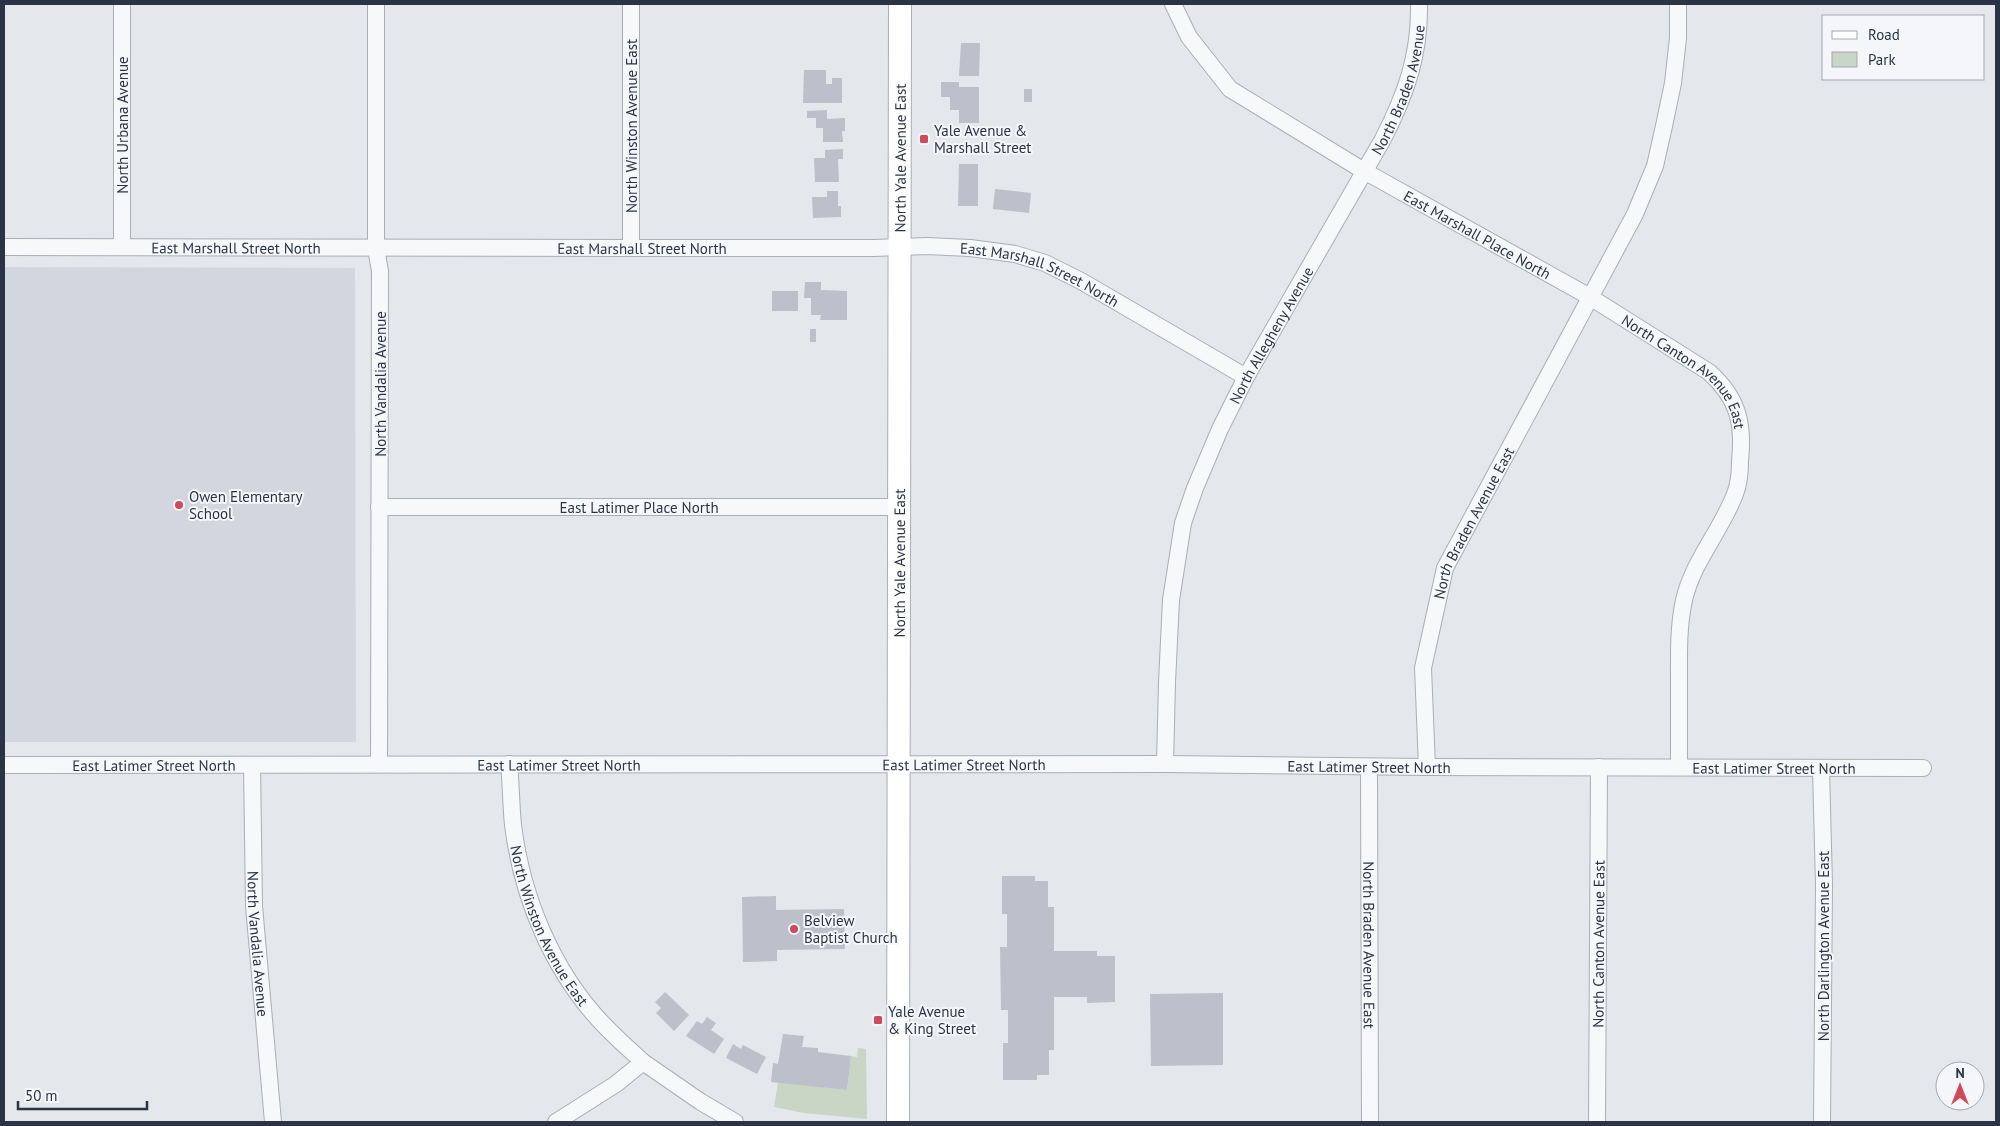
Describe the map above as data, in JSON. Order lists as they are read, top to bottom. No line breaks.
{"streets":{"main road":["North Yale Avenue East"],"street":["North Braden Avenue","North Urbana Avenue","North Winston Avenue East","East Marshall Place North","East Marshall Street North","North Allegheny Avenue","North Canton Avenue East","North Vandalia Avenue","East Latimer Place North","North Braden Avenue East","East Latimer Street North","North Darlington Avenue East"]},"crossings":[["North Braden Avenue","East Marshall Place North"],["North Braden Avenue","North Allegheny Avenue"],["North Urbana Avenue","East Marshall Street North"],["North Winston Avenue East","East Marshall Street North"],["North Winston Avenue East","East Latimer Street North"],["North Yale Avenue East","East Marshall Street North"],["North Yale Avenue East","East Latimer Place North"],["North Yale Avenue East","East Latimer Street North"],["East Marshall Place North","North Allegheny Avenue"],["East Marshall Place North","North Canton Avenue East"],["East Marshall Place North","North Braden Avenue East"],["East Marshall Street North","North Allegheny Avenue"],["East Marshall Street North","North Vandalia Avenue"],["North Allegheny Avenue","East Latimer Street North"],["North Canton Avenue East","North Braden Avenue East"],["North Canton Avenue East","East Latimer Street North"],["North Vandalia Avenue","East Latimer Place North"],["North Vandalia Avenue","East Latimer Street North"],["North Braden Avenue East","East Latimer Street North"],["East Latimer Street North","North Darlington Avenue East"]],"places":{"transit":["Yale Avenue & Marshall Street","Yale Avenue & King Street"],"other":["Owen Elementary School","Belview Baptist Church"]},"legend":["Road","Park"],"scale_bar":"50 m","north":"top"}
